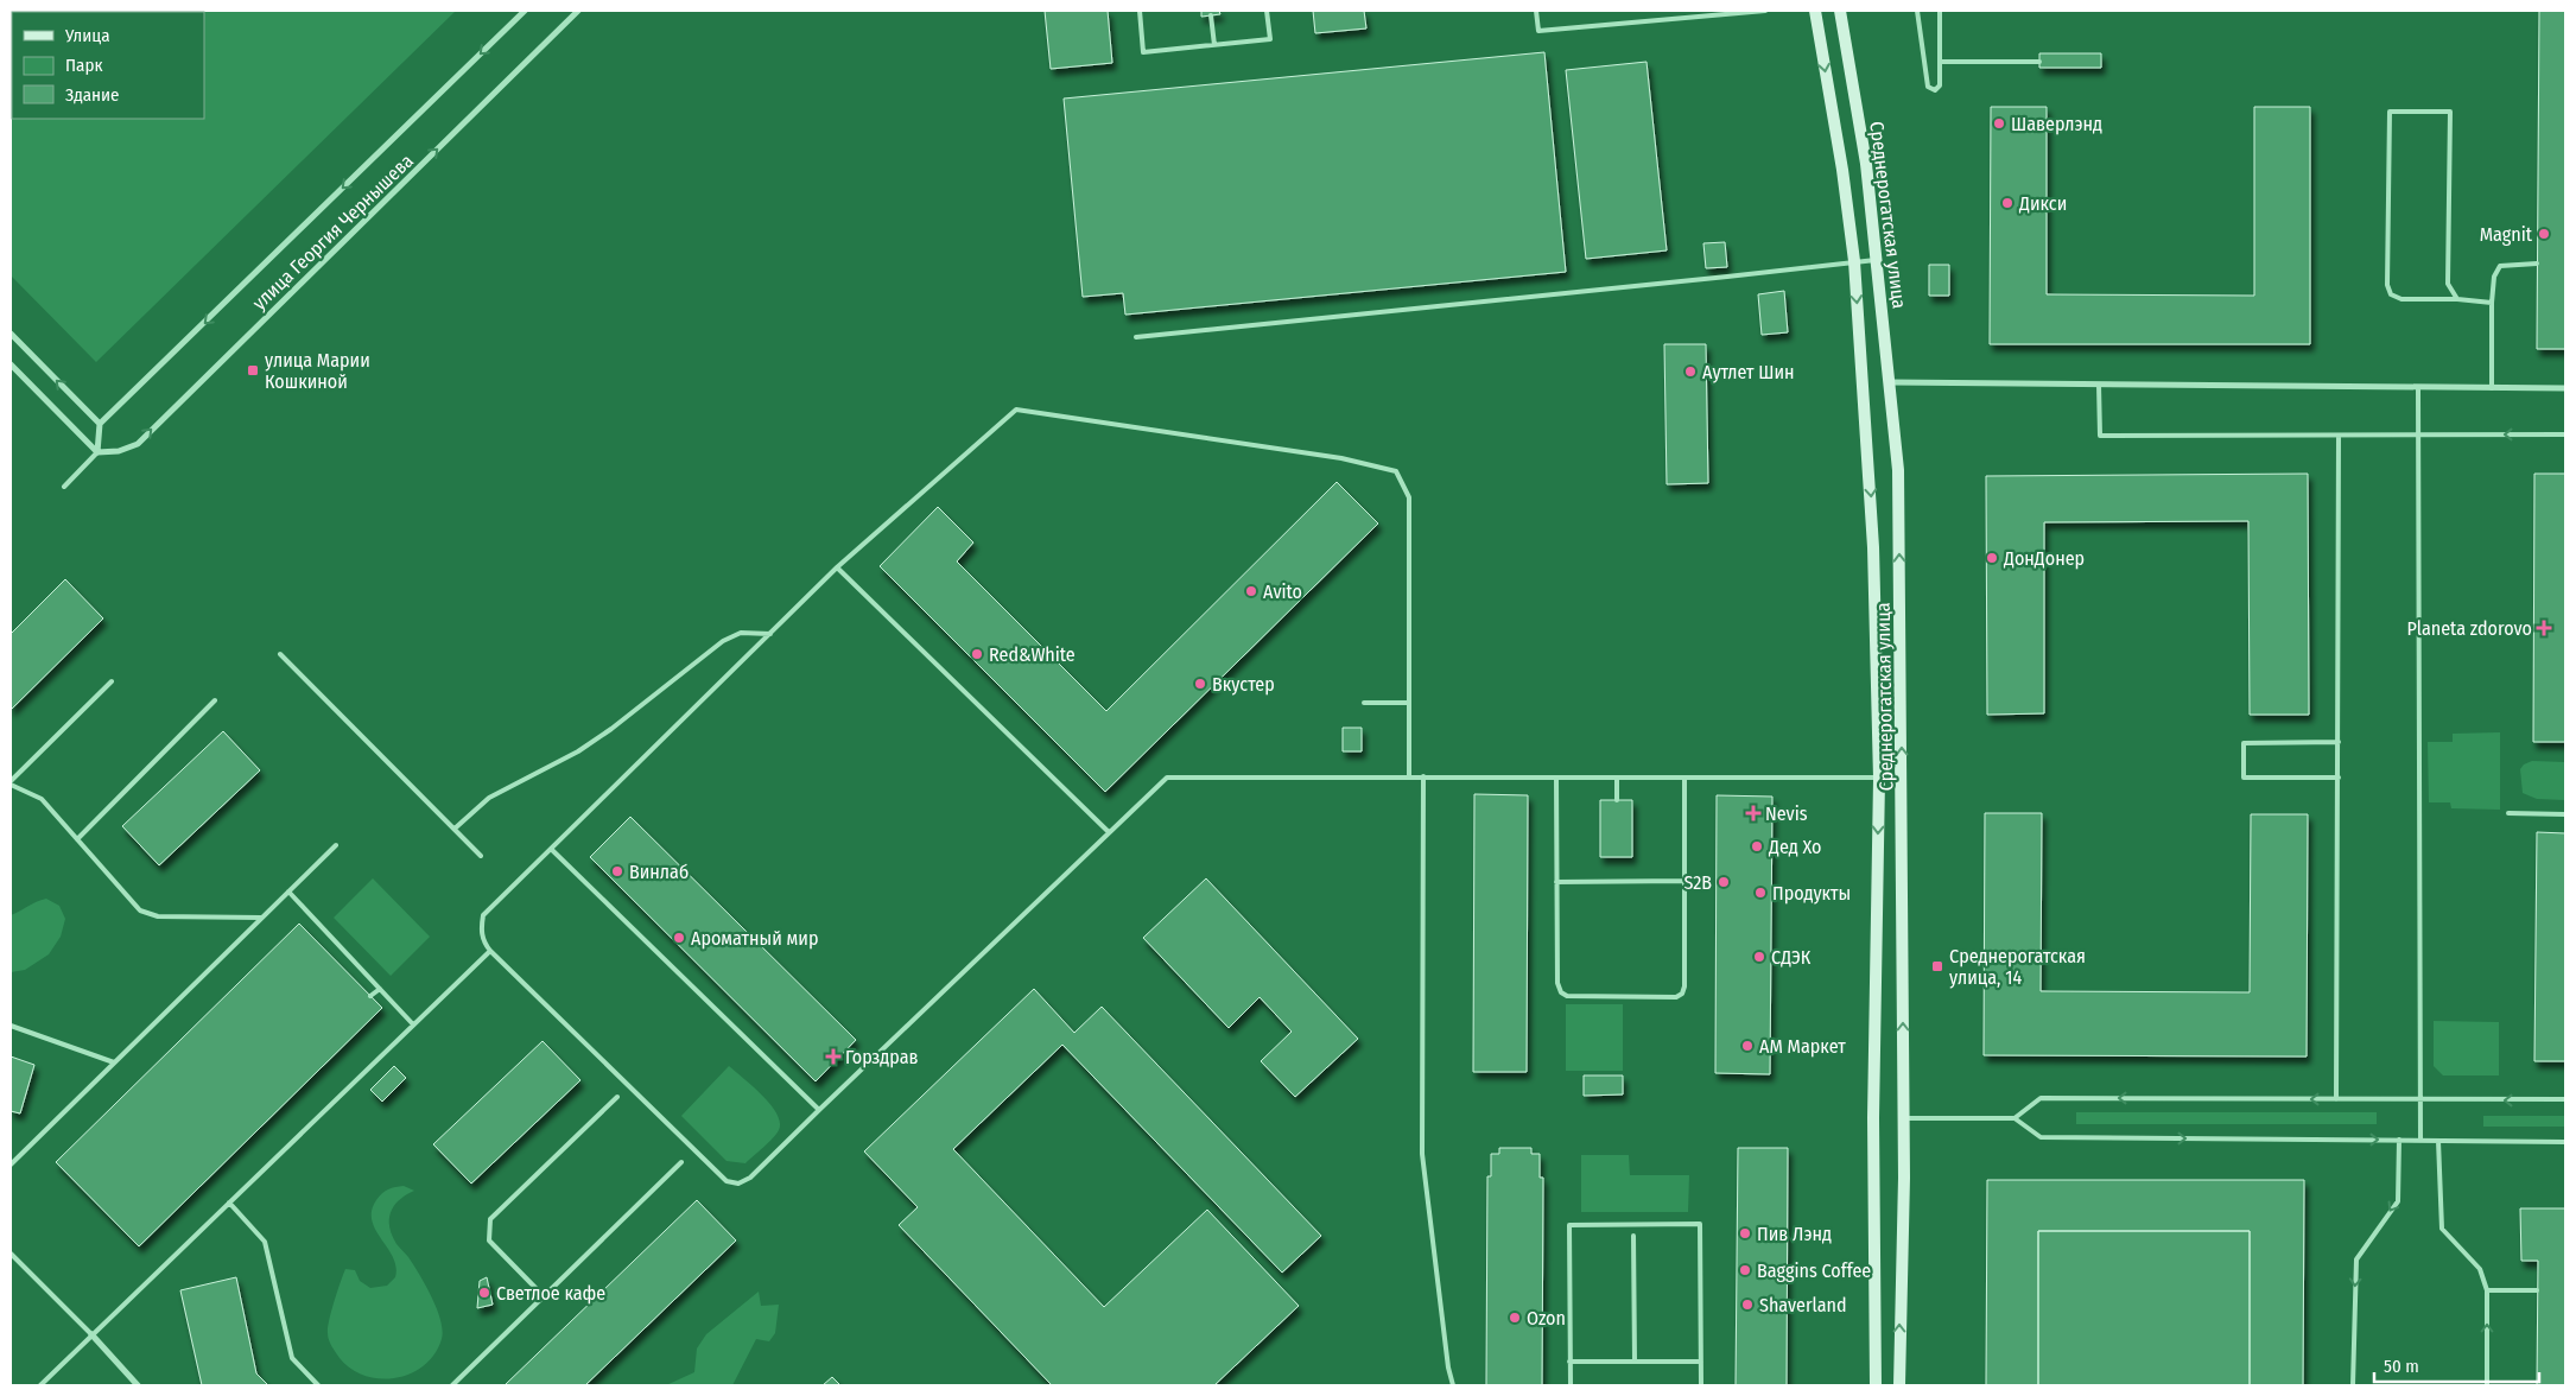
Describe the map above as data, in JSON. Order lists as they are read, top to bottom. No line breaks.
{"streets":{"street":["Среднерогатская улица","улица Георгия Чернышева"]},"places":{"other":["Шаверлэнд","Дикси","Magnit","Аутлет Шин","ДонДонер","Avito","Red&White","Вкустер","Дед Хо","Винлаб","S2B","Продукты","Ароматный мир","СДЭК","АМ Маркет","Пив Лэнд","Baggins Coffee","Светлое кафе","Shaverland","Ozon"],"transit":["улица Марии Кошкиной","Среднерогатская улица, 14"],"health":["Planeta zdorovo","Nevis","Горздрав"]},"legend":["Улица","Парк","Здание"],"scale_bar":"50 m"}
